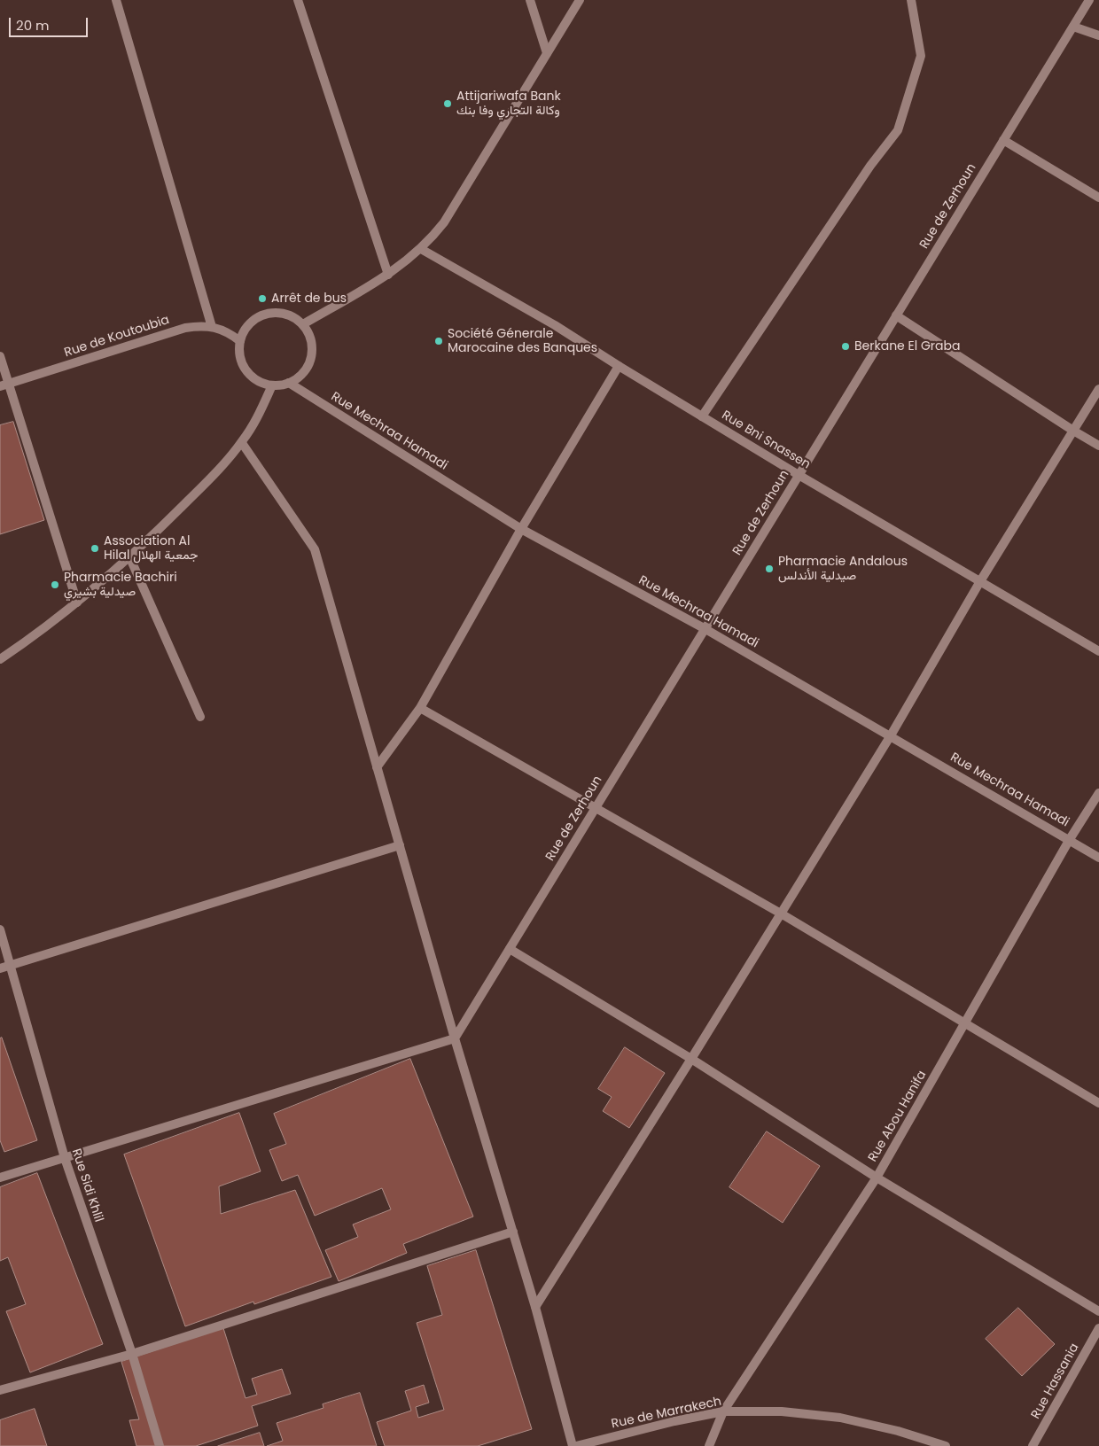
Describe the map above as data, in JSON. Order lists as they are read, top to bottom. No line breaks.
{"streets":{"street":["Rue de Zerhoun","Rue de Koutoubia","Rue Mechraa Hamadi","Rue Bni Snassen","Rue Abou Hanifa","Rue Sidi Khlil","Rue Hassania","Rue de Marrakech"]},"crossings":[["Rue de Zerhoun","Rue Mechraa Hamadi"],["Rue de Zerhoun","Rue Bni Snassen"],["Rue de Koutoubia","Rue Mechraa Hamadi"],["Rue Mechraa Hamadi","Rue Abou Hanifa"],["Rue Abou Hanifa","Rue de Marrakech"]],"places":["Attijariwafa Bank وكالة التجاري وفا بنك","Arrêt de bus","Société Génerale Marocaine des Banques","Berkane El Graba","Association Al Hilal جمعية الهلال","Pharmacie Andalous صيدلية الأندلس","Pharmacie Bachiri صيدلية بشيري"],"scale_bar":"20 m"}
